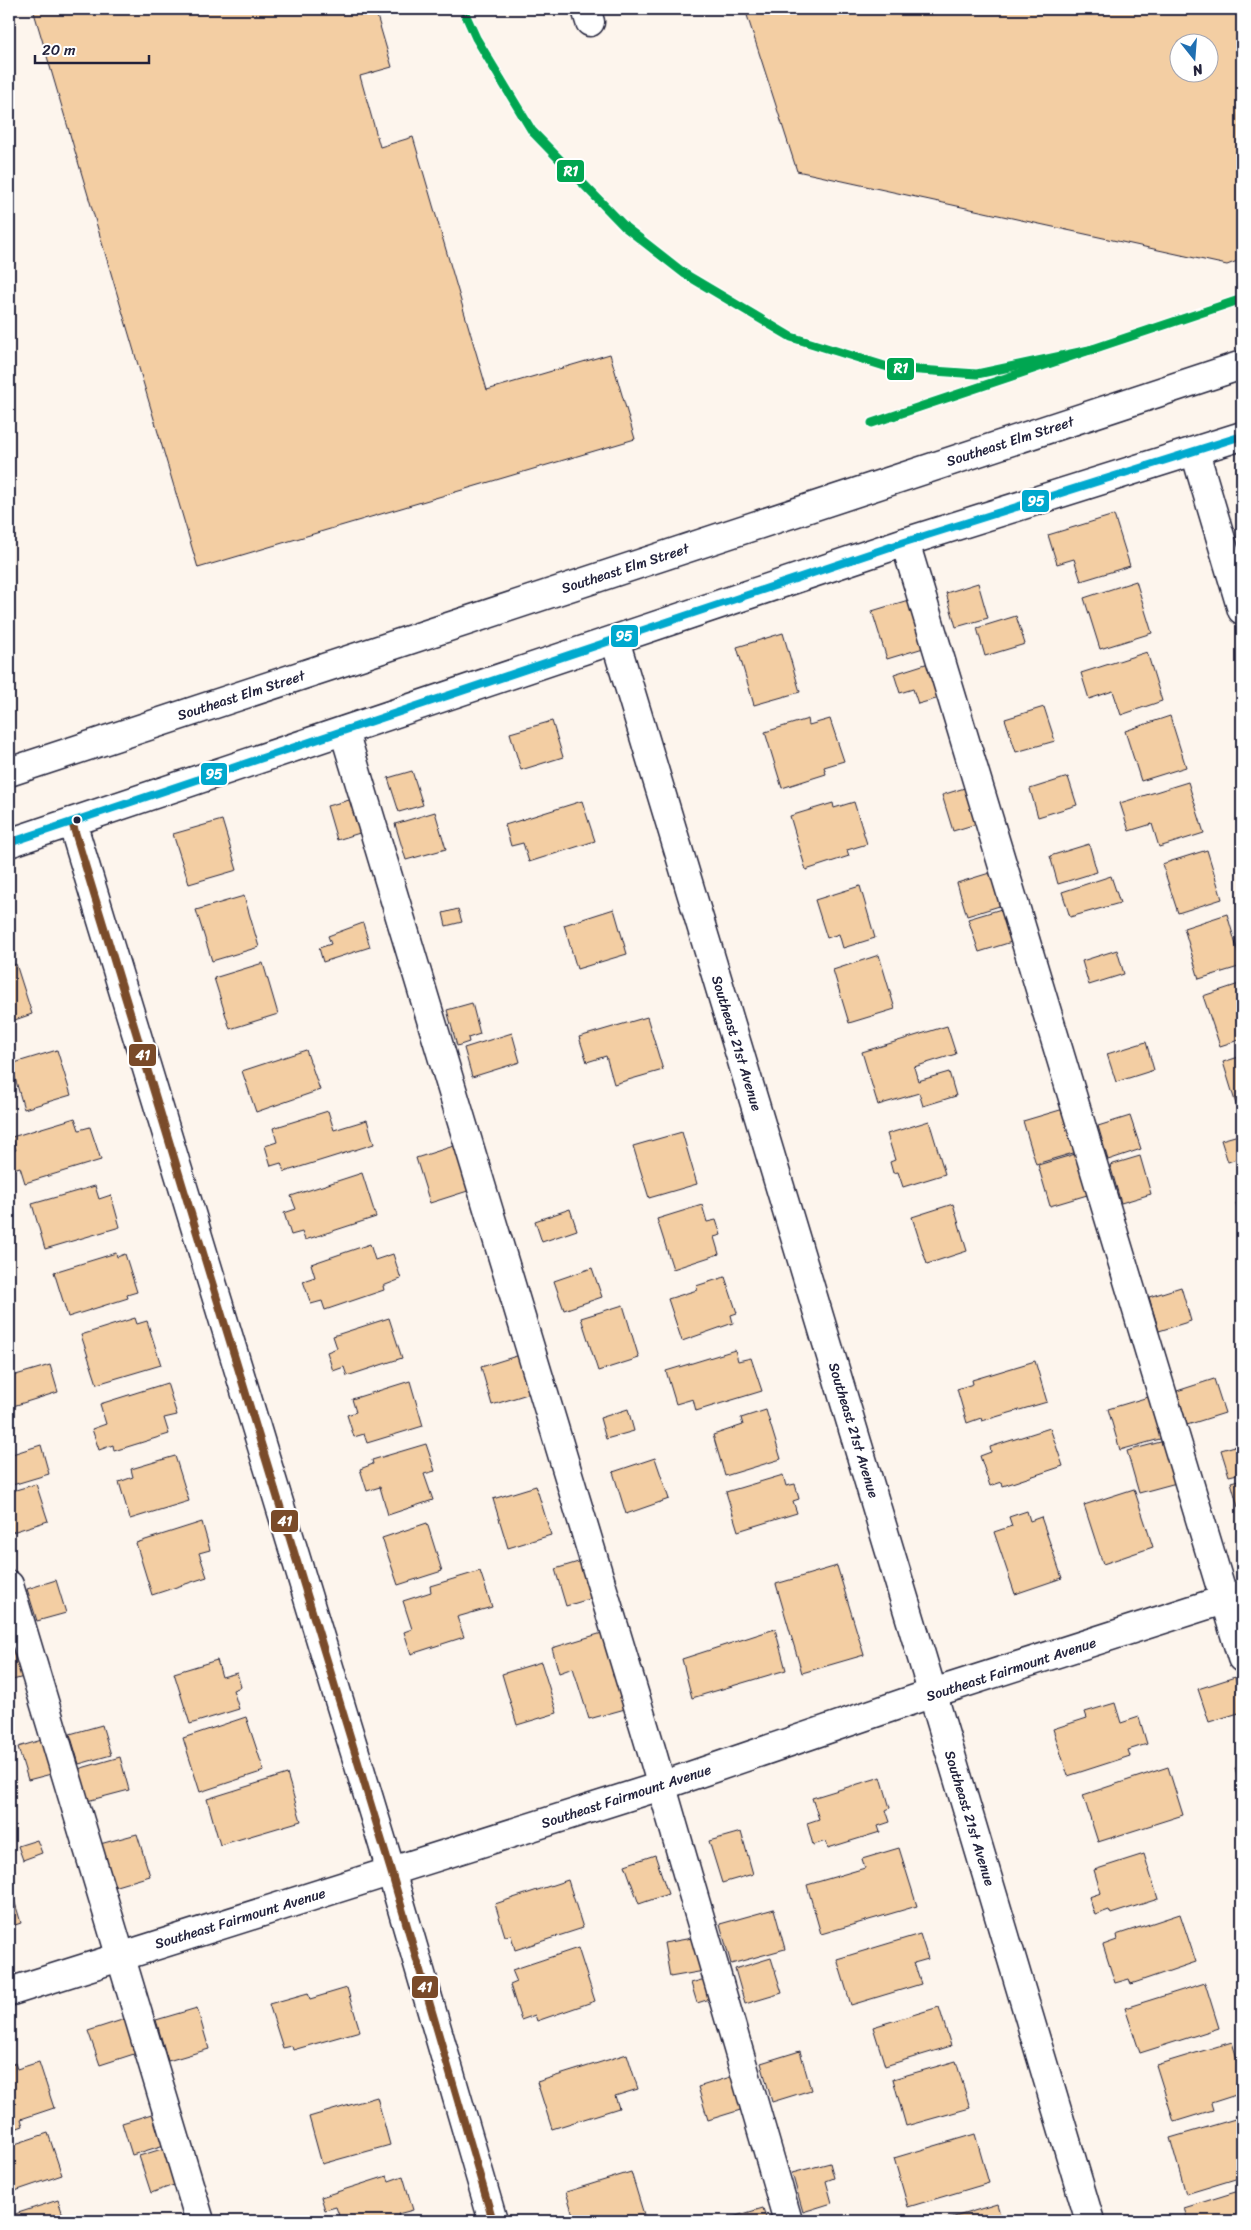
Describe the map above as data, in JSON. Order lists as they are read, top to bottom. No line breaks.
{"streets":{"street":["Southeast Elm Street","Southeast 21st Avenue","Southeast Fairmount Avenue"]},"crossings":[["Southeast 21st Avenue","Southeast Fairmount Avenue"]],"lines":["transit line R1","transit line 95","transit line 41"],"scale_bar":"20 m","north":"bottom"}
